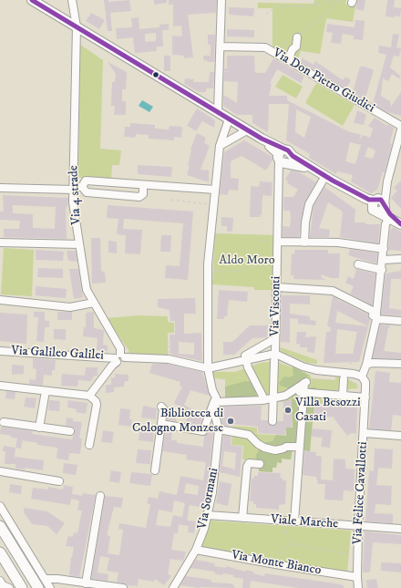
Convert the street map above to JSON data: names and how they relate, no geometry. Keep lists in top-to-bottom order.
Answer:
{
  "streets": {
    "street": [
      "Via Don Pietro Giudici",
      "Via 4 strade",
      "Via Visconti",
      "Via Galileo Galilei",
      "Via Felice Cavallotti",
      "Via Sormani",
      "Viale Marche",
      "Via Monte Bianco"
    ]
  },
  "crossings": [
    ["Via 4 strade", "Via Galileo Galilei"],
    ["Via Galileo Galilei", "Via Sormani"],
    ["Via Felice Cavallotti", "Viale Marche"],
    ["Via Felice Cavallotti", "Via Monte Bianco"],
    ["Via Sormani", "Viale Marche"],
    ["Via Sormani", "Via Monte Bianco"]
  ],
  "parks": ["Aldo Moro"],
  "places": ["Villa Besozzi Casati", "Biblioteca di Cologno Monzese"]
}
